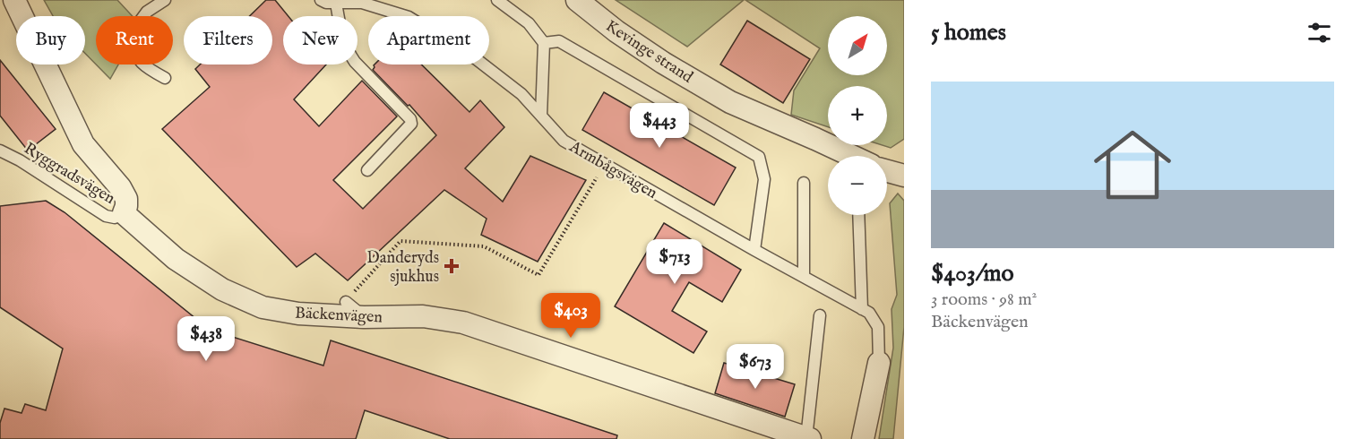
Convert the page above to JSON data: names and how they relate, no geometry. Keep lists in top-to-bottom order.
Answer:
{
  "streets": {
    "street": ["Kevinge strand", "Bäckenvägen"],
    "lane": ["Armbågsvägen", "Ryggradsvägen"]
  },
  "crossings": [
    ["Ryggradsvägen", "Bäckenvägen"]
  ],
  "places": {
    "health": ["Danderyds sjukhus"]
  },
  "north": "top right",
  "page": {
    "heading": "5 homes",
    "map_buttons": ["+", "−"],
    "chip": [
      "Buy",
      "Rent",
      "Filters",
      "New",
      "Apartment"
    ],
    "list": [
      {
        "name": "$403/mo",
        "note": "3 rooms · 98 m² · Bäckenvägen"
      }
    ],
    "price": [
      "$443",
      "$713",
      "$403",
      "$438",
      "$673"
    ]
  }
}
